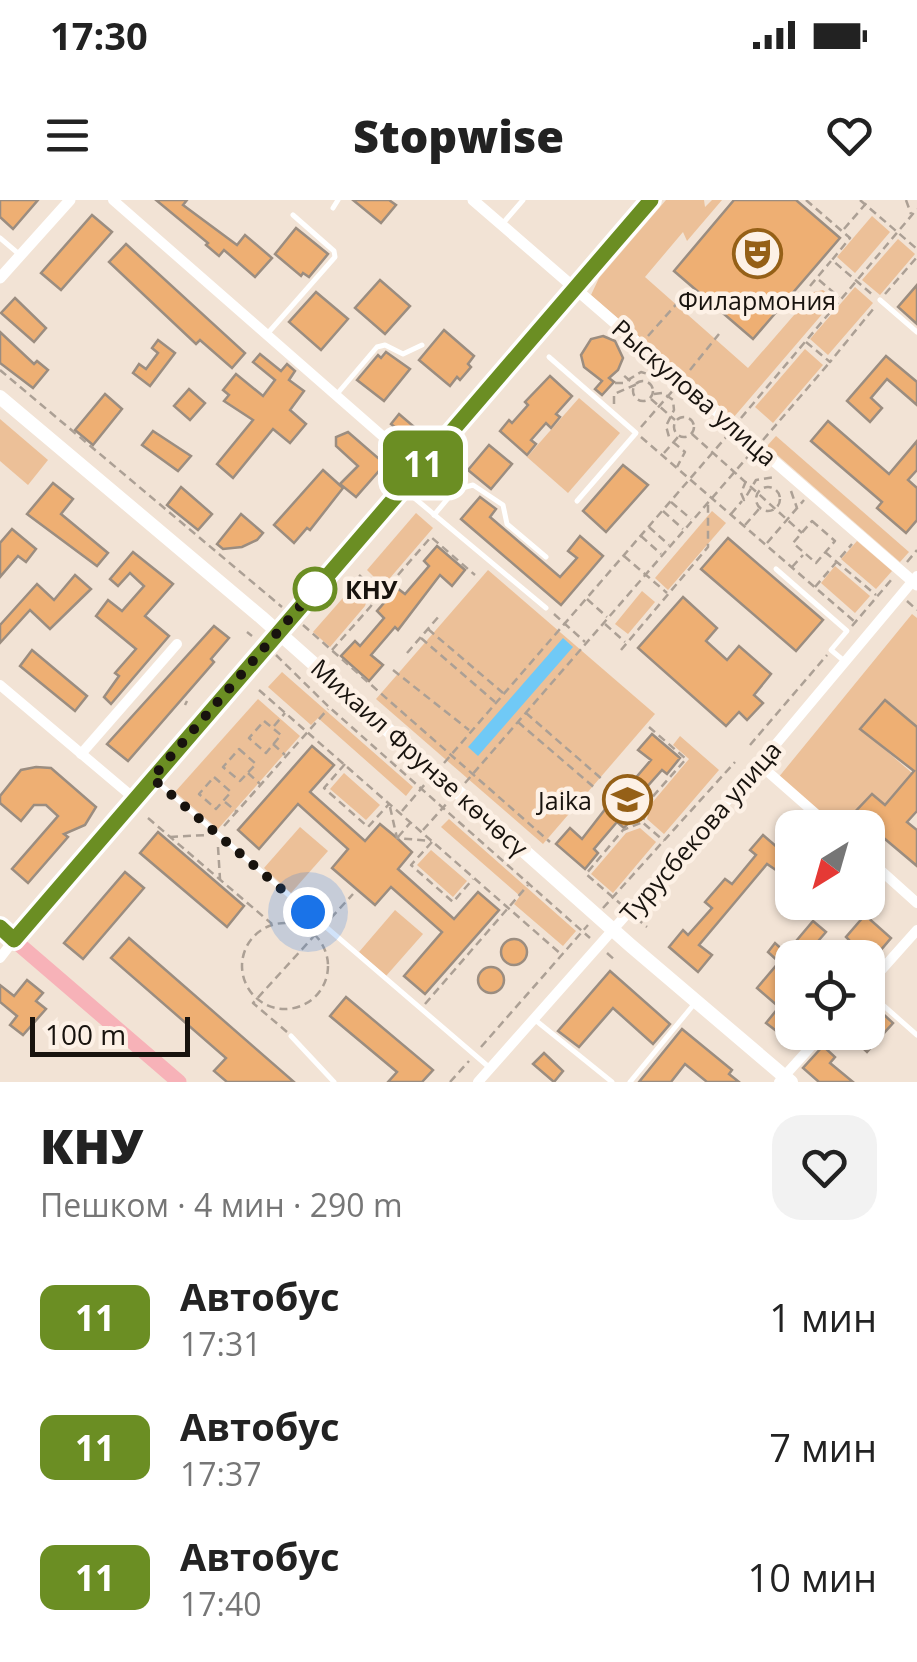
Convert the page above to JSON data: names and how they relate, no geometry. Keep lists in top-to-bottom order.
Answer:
{
  "streets": {
    "main road": ["Михаил Фрунзе көчөсү"],
    "street": ["Рыскулова улица", "Турусбекова улица"]
  },
  "crossings": [
    ["Рыскулова улица", "Турусбекова улица"],
    ["Михаил Фрунзе көчөсү", "Турусбекова улица"]
  ],
  "places": {
    "theatre": ["Филармония"],
    "other": ["КНУ"],
    "school or university": ["Jaika"]
  },
  "lines": ["bus line 11"],
  "scale_bar": "100 m",
  "north": "bottom left",
  "page": {
    "status": "17:30",
    "header": "Stopwise",
    "on_map": "11",
    "scale": "100 m",
    "heading": ["КНУ", "Пешком · 4 мин · 290 m"],
    "list": [
      {
        "mark": "11",
        "name": "Автобус",
        "note": "17:31",
        "value": "1 мин"
      },
      {
        "mark": "11",
        "name": "Автобус",
        "note": "17:37",
        "value": "7 мин"
      },
      {
        "mark": "11",
        "name": "Автобус",
        "note": "17:40",
        "value": "10 мин"
      }
    ]
  }
}
